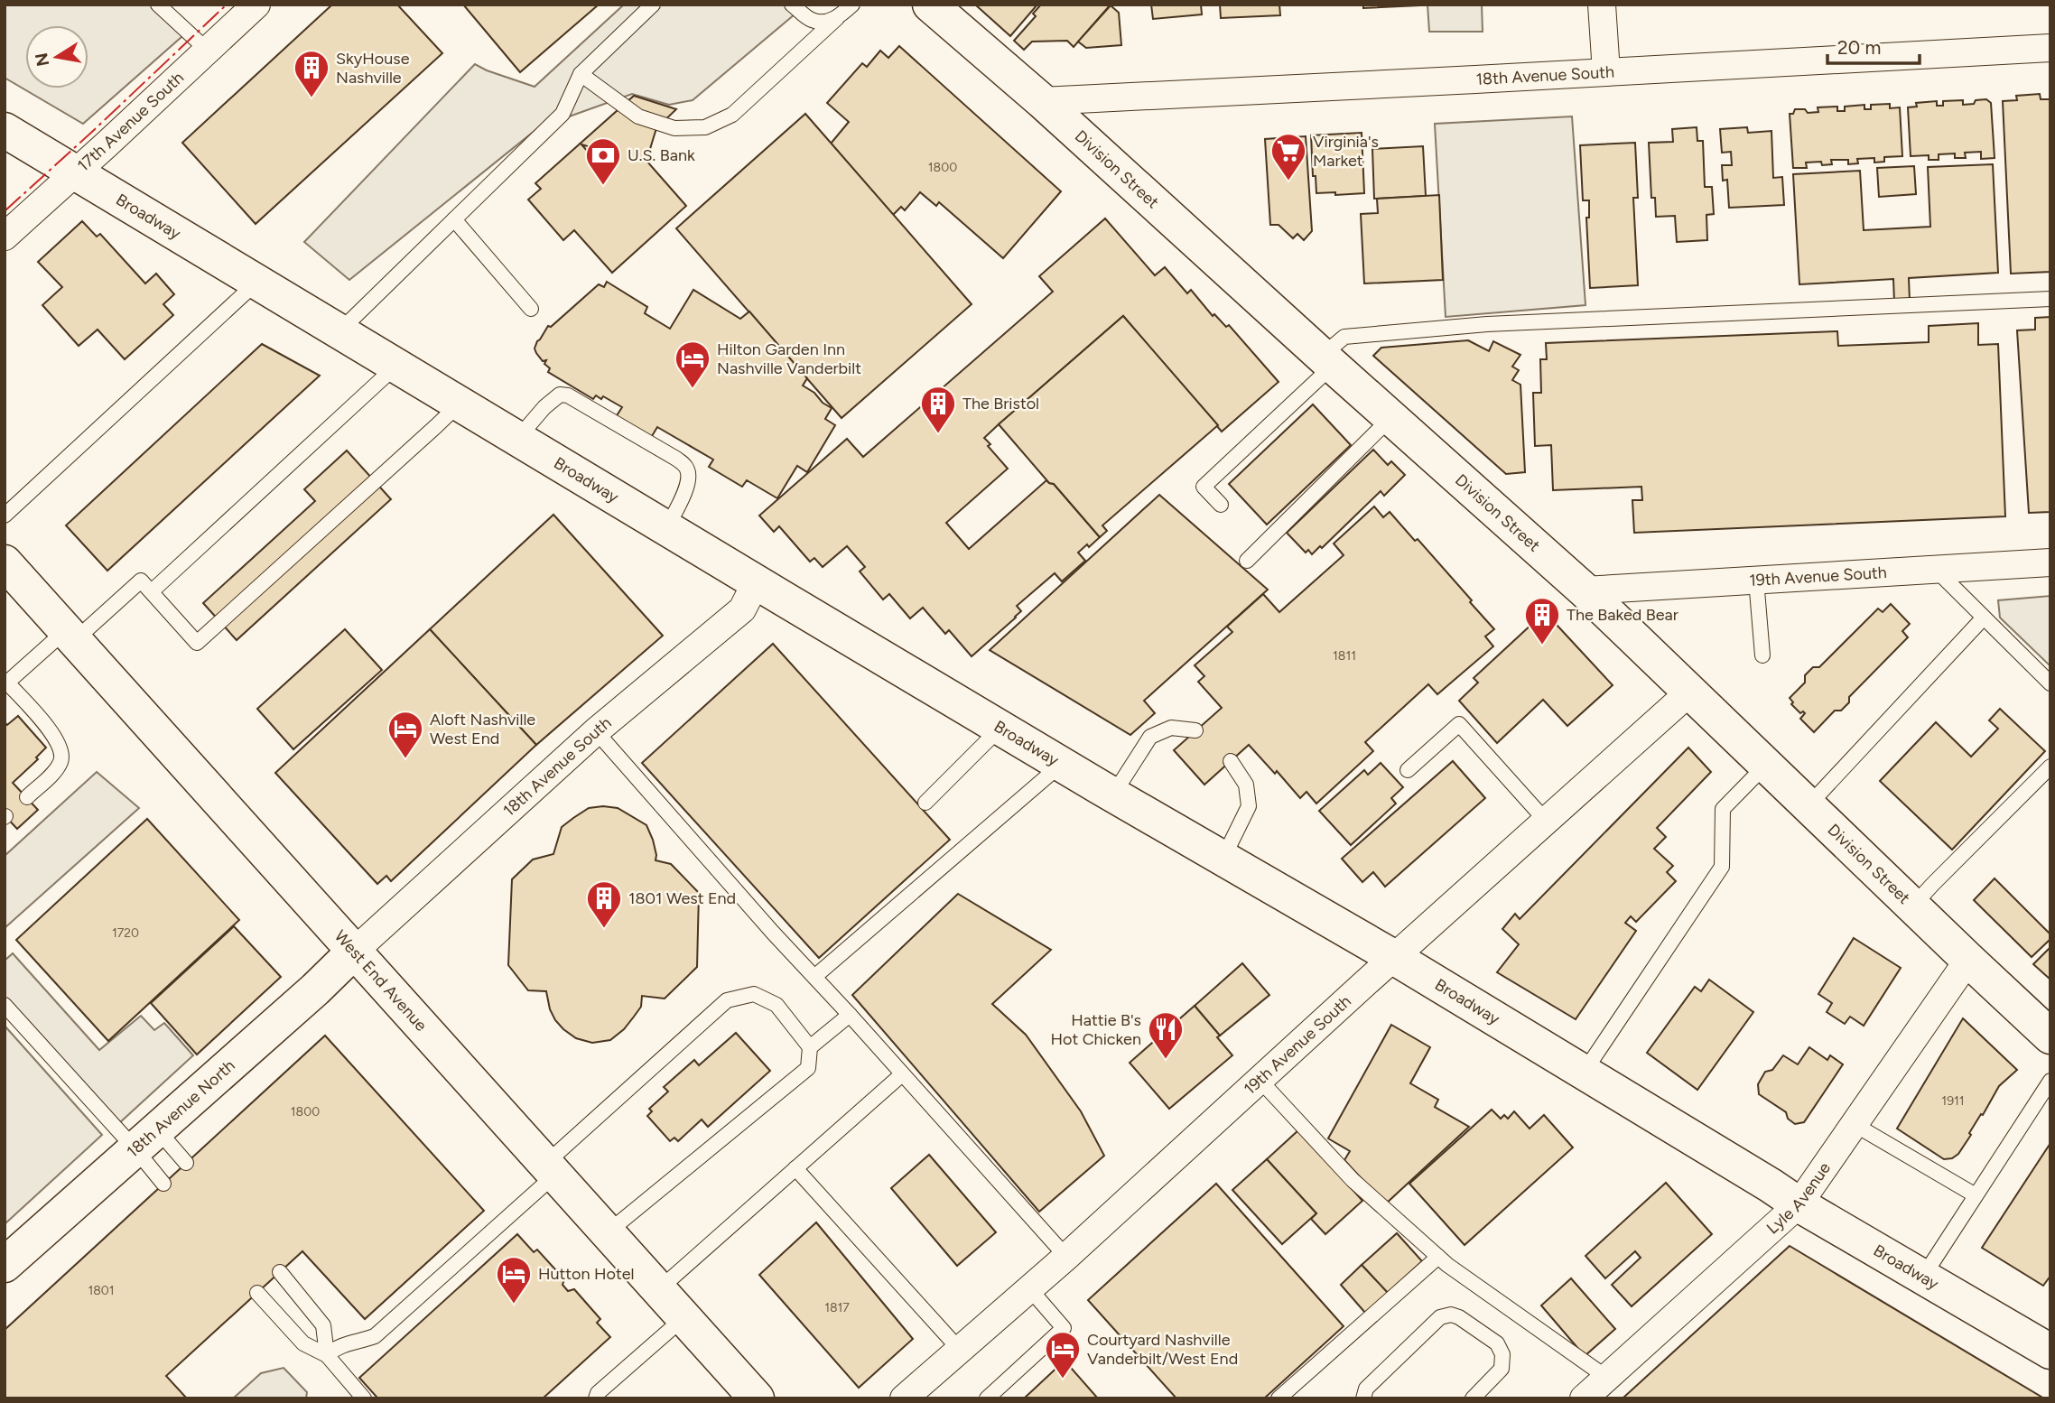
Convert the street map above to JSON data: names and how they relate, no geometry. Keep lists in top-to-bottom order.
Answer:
{
  "streets": {
    "main road": [
      "Division Street",
      "Broadway",
      "West End Avenue",
      "18th Avenue North"
    ],
    "street": [
      "18th Avenue South",
      "17th Avenue South",
      "19th Avenue South",
      "Lyle Avenue"
    ]
  },
  "crossings": [
    ["18th Avenue South", "Division Street"],
    ["18th Avenue South", "Broadway"],
    ["18th Avenue South", "West End Avenue"],
    ["18th Avenue South", "18th Avenue North"],
    ["17th Avenue South", "Broadway"],
    ["Division Street", "19th Avenue South"],
    ["Division Street", "Lyle Avenue"],
    ["Broadway", "19th Avenue South"],
    ["Broadway", "Lyle Avenue"],
    ["West End Avenue", "18th Avenue North"]
  ],
  "places": {
    "building": [
      "SkyHouse Nashville",
      "The Bristol",
      "The Baked Bear",
      "1801 West End"
    ],
    "supermarket": ["Virginia's Market"],
    "bank": ["U.S. Bank"],
    "hotel": [
      "Hilton Garden Inn Nashville Vanderbilt",
      "Aloft Nashville West End",
      "Hutton Hotel",
      "Courtyard Nashville Vanderbilt/West End"
    ],
    "restaurant": ["Hattie B's Hot Chicken"]
  },
  "house_numbers": [
    "1800",
    "1811",
    "1720",
    "1911",
    "1800",
    "1801",
    "1817"
  ],
  "scale_bar": "20 m",
  "north": "left"
}
